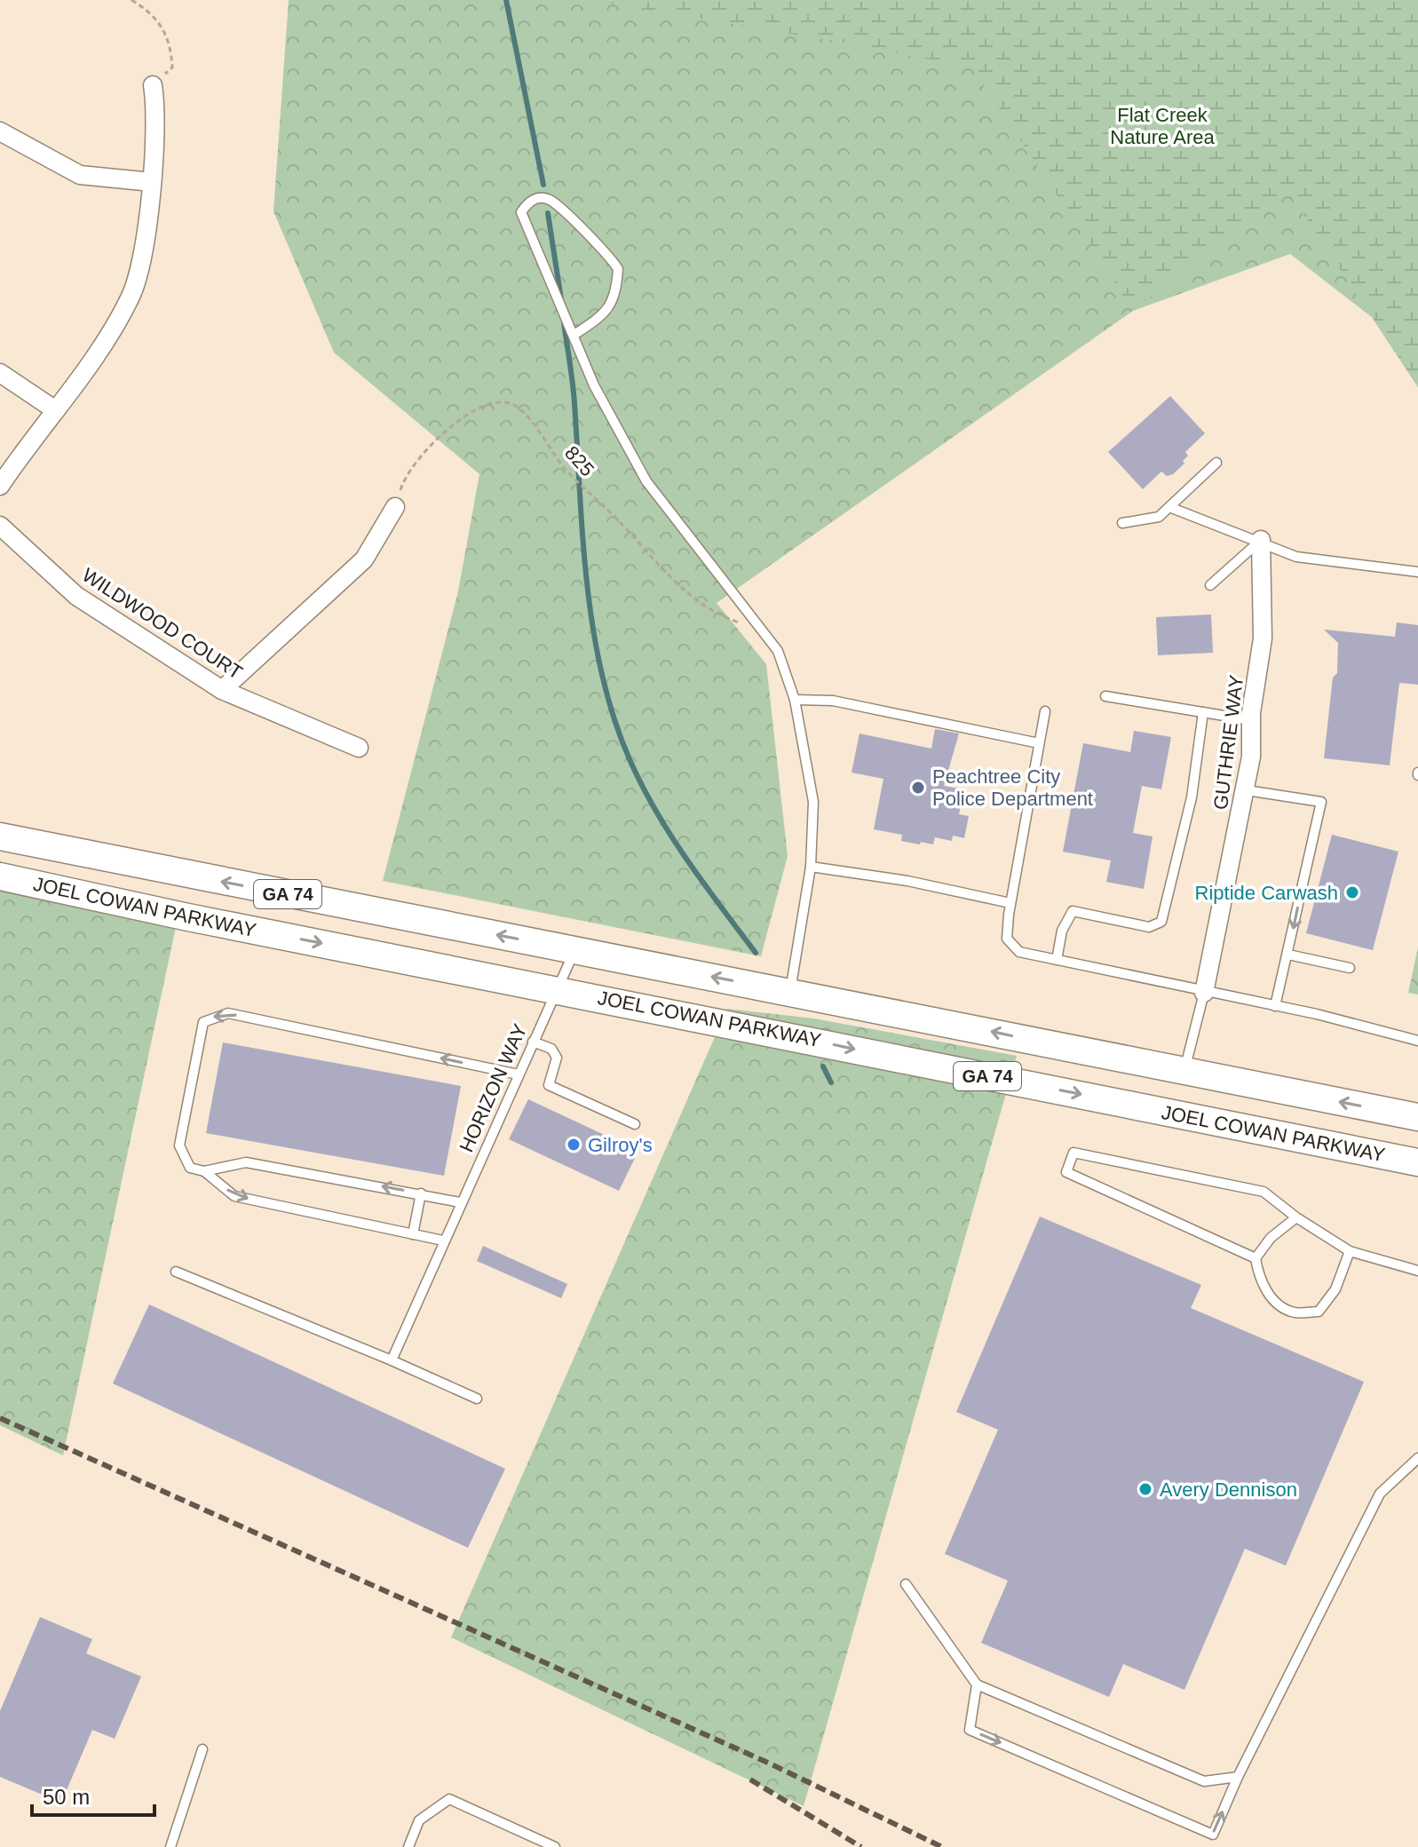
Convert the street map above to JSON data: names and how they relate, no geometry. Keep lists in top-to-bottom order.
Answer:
{
  "streets": {
    "main road": ["GA 74", "JOEL COWAN PARKWAY"],
    "street": ["WILDWOOD COURT", "GUTHRIE WAY"],
    "lane": ["HORIZON WAY"],
    "path": ["825"]
  },
  "crossings": [
    ["GUTHRIE WAY", "JOEL COWAN PARKWAY"],
    ["JOEL COWAN PARKWAY", "HORIZON WAY"]
  ],
  "parks": ["Flat Creek Nature Area"],
  "places": [
    "Peachtree City Police Department",
    "Riptide Carwash",
    "Gilroy's",
    "Avery Dennison"
  ],
  "scale_bar": "50 m"
}
